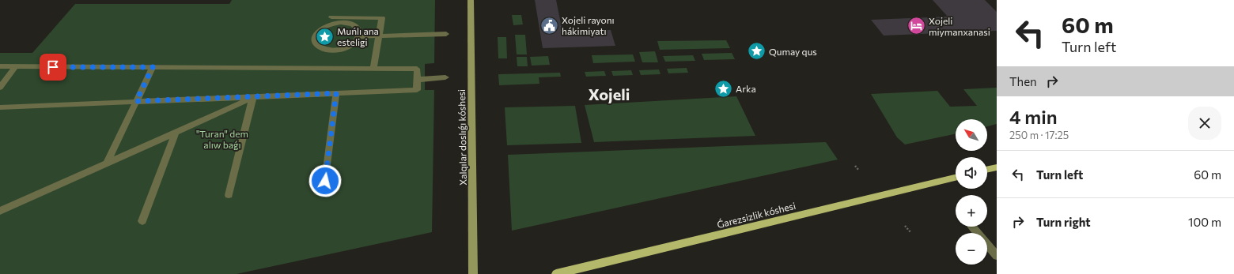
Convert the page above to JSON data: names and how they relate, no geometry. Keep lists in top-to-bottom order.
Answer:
{
  "streets": {
    "main road": ["Ǵarezsizlik kóshesi"],
    "street": ["Xalqılar doslıǵı kóshesi"]
  },
  "districts": ["Xojeli"],
  "parks": ["\"Turan\" dem alıw baǵı"],
  "places": {
    "public building": ["Xojeli rayonı hákimiyatı"],
    "hotel": ["Xojeli miymanxanasi"],
    "place": ["Muńlı ana esteligi", "Qumay qus", "Arka"]
  },
  "north": "top left",
  "page": {
    "turn": ["60 m", "Turn left"],
    "then": "Then",
    "heading": ["4 min", "250 m · 17:25"],
    "map_buttons": ["+", "−"],
    "list": [
      {
        "name": "Turn left",
        "value": "60 m"
      },
      {
        "name": "Turn right",
        "value": "100 m"
      }
    ]
  }
}
